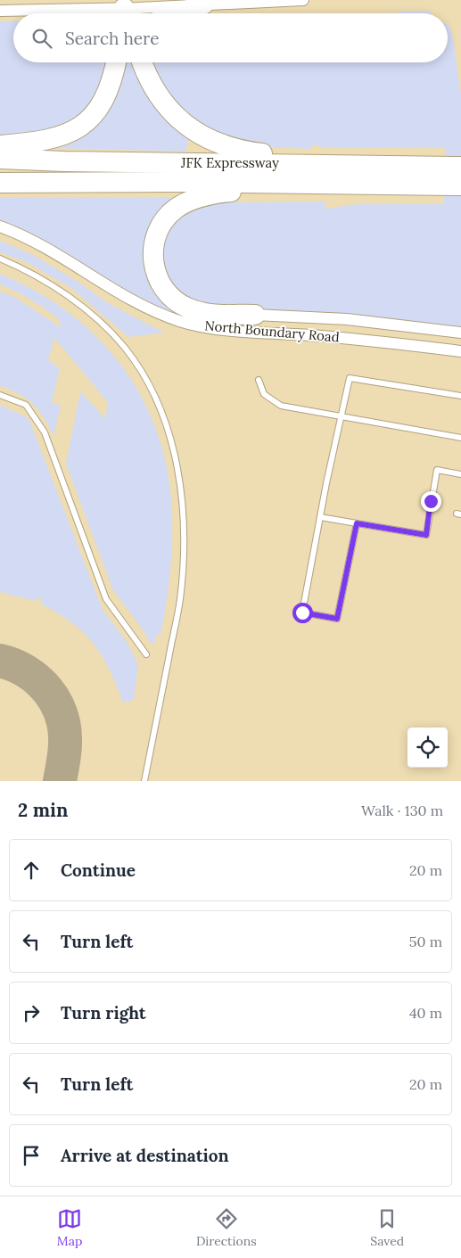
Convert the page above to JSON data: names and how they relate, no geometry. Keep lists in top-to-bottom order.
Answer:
{
  "streets": {
    "highway": ["JFK Expressway"],
    "street": ["North Boundary Road"]
  },
  "page": {
    "search": "Search here",
    "heading": ["2 min", "Walk · 130 m"],
    "list": [
      ["Continue", "20 m"],
      ["Turn left", "50 m"],
      ["Turn right", "40 m"],
      ["Turn left", "20 m"],
      "Arrive at destination"
    ],
    "nav": ["Map", "Directions", "Saved"]
  }
}
